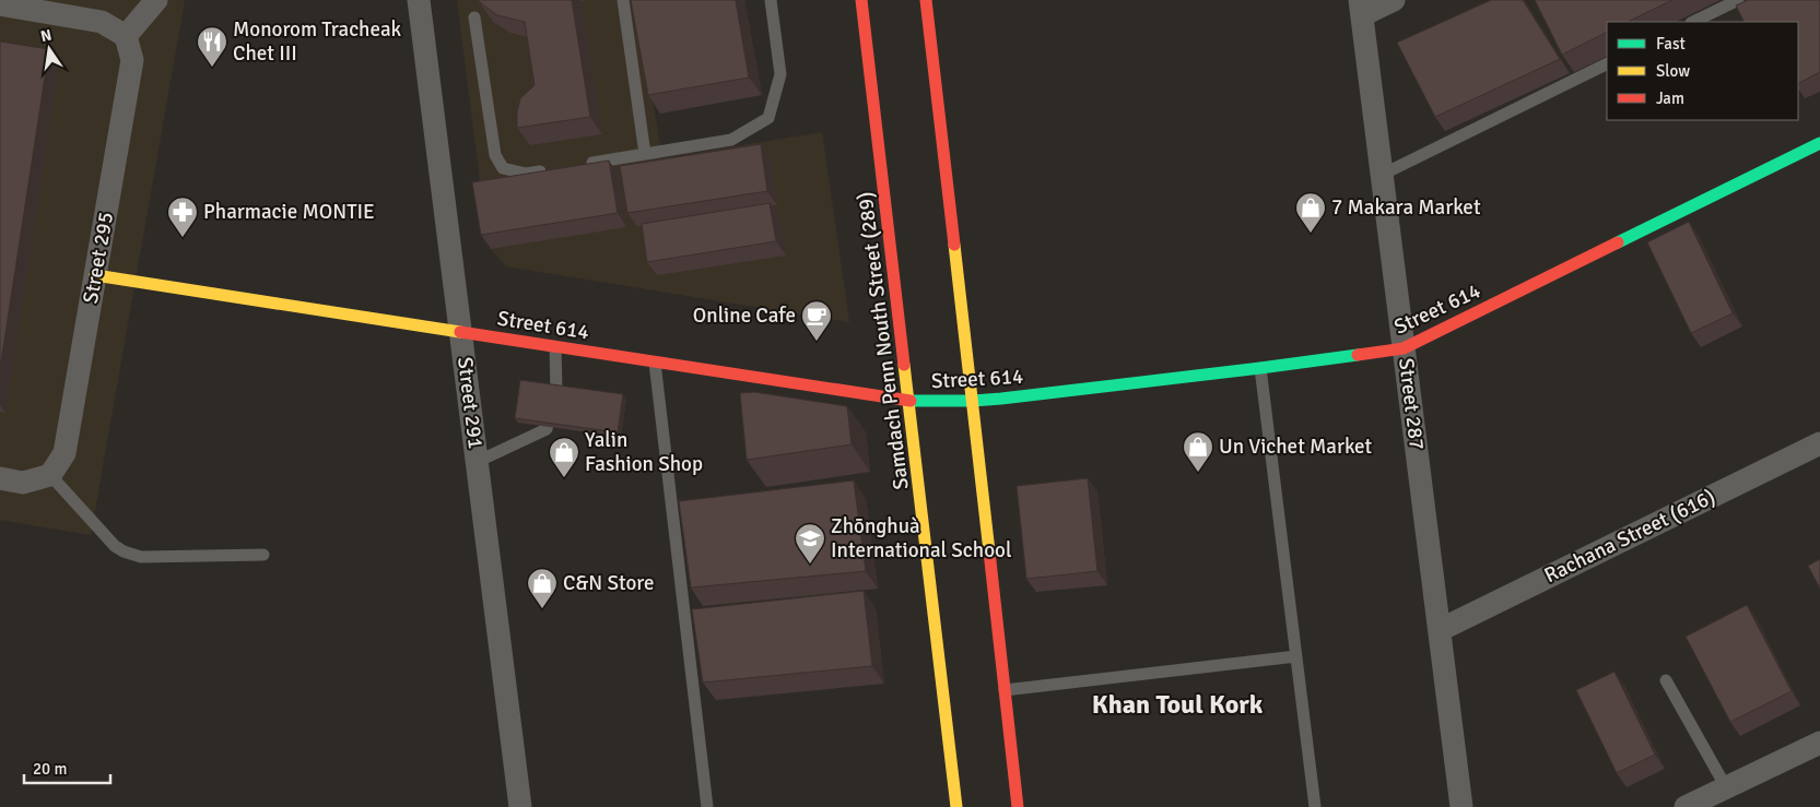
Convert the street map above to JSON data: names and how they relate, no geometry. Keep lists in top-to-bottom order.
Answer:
{
  "streets": {
    "street": [
      "Street 295",
      "Street 614",
      "Samdach Penn Nouth Street (289)",
      "Street 291",
      "Street 287",
      "Rachana Street (616)"
    ]
  },
  "crossings": [
    ["Street 295", "Street 614"],
    ["Street 614", "Samdach Penn Nouth Street (289)"],
    ["Street 614", "Street 291"],
    ["Street 614", "Street 287"],
    ["Street 287", "Rachana Street (616)"]
  ],
  "districts": ["Khan Toul Kork"],
  "places": {
    "restaurant": ["Monorom Tracheak Chet III"],
    "shop": [
      "7 Makara Market",
      "Un Vichet Market",
      "Yalin Fashion Shop",
      "C&N Store"
    ],
    "pharmacy": ["Pharmacie MONTIE"],
    "cafe": ["Online Cafe"],
    "school or university": ["Zhōnghuà International School"]
  },
  "legend": ["Fast", "Slow", "Jam"],
  "scale_bar": "20 m",
  "north": "top"
}
